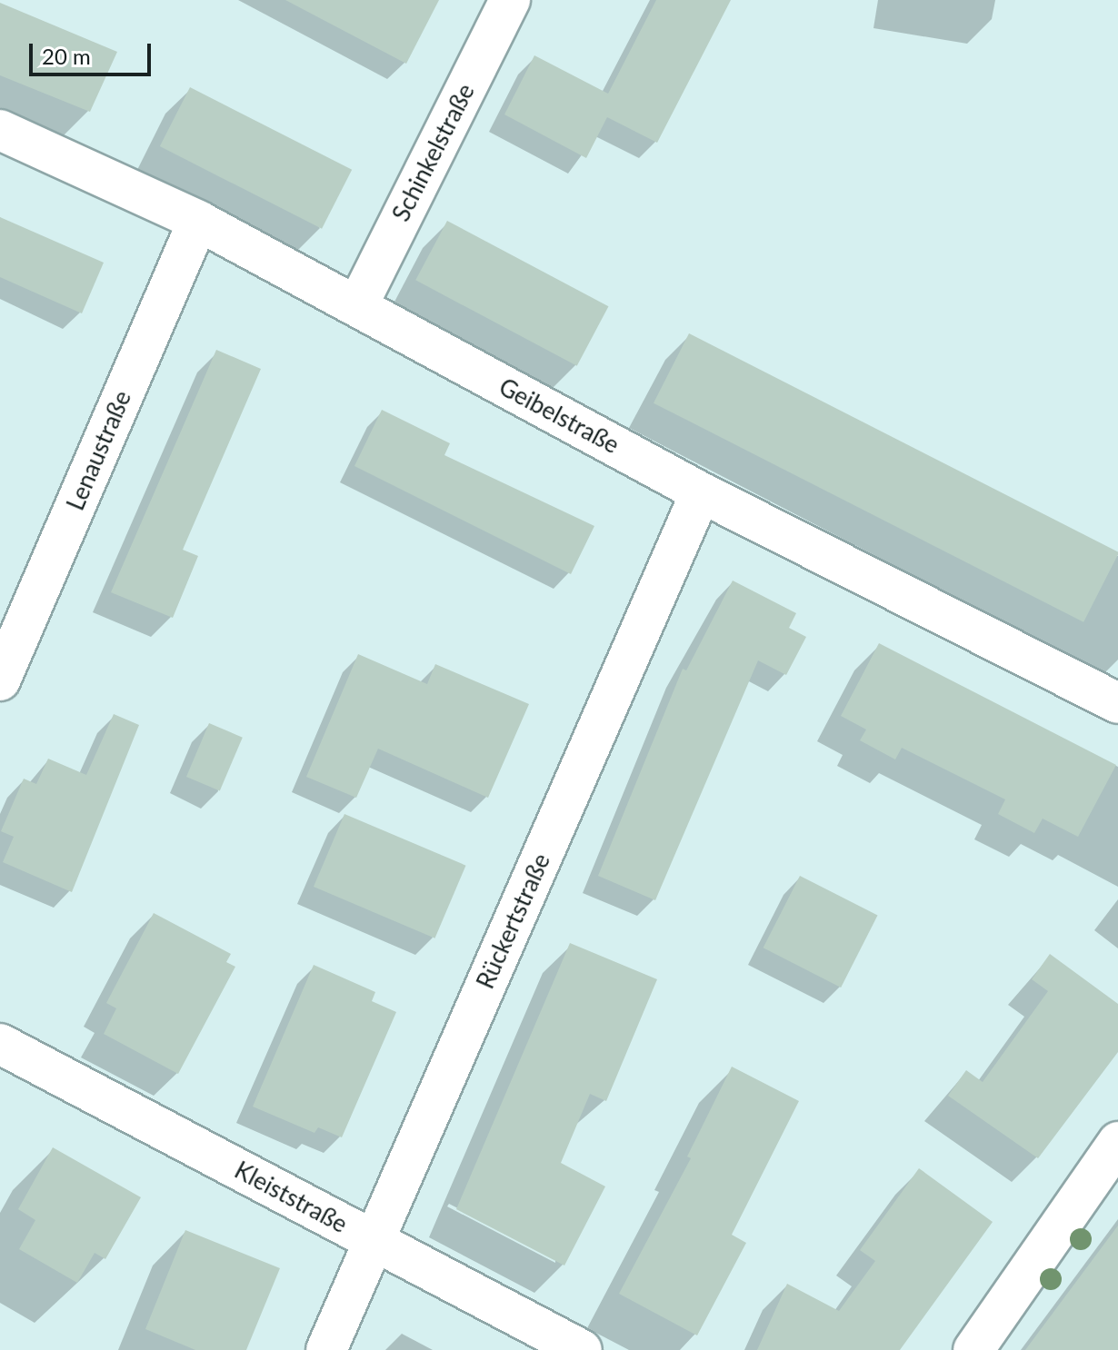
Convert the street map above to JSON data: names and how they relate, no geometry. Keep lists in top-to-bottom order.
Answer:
{
  "streets": {
    "street": [
      "Schinkelstraße",
      "Geibelstraße",
      "Lenaustraße",
      "Rückertstraße",
      "Kleiststraße"
    ]
  },
  "crossings": [
    ["Schinkelstraße", "Geibelstraße"],
    ["Geibelstraße", "Lenaustraße"],
    ["Geibelstraße", "Rückertstraße"],
    ["Rückertstraße", "Kleiststraße"]
  ],
  "scale_bar": "20 m"
}
